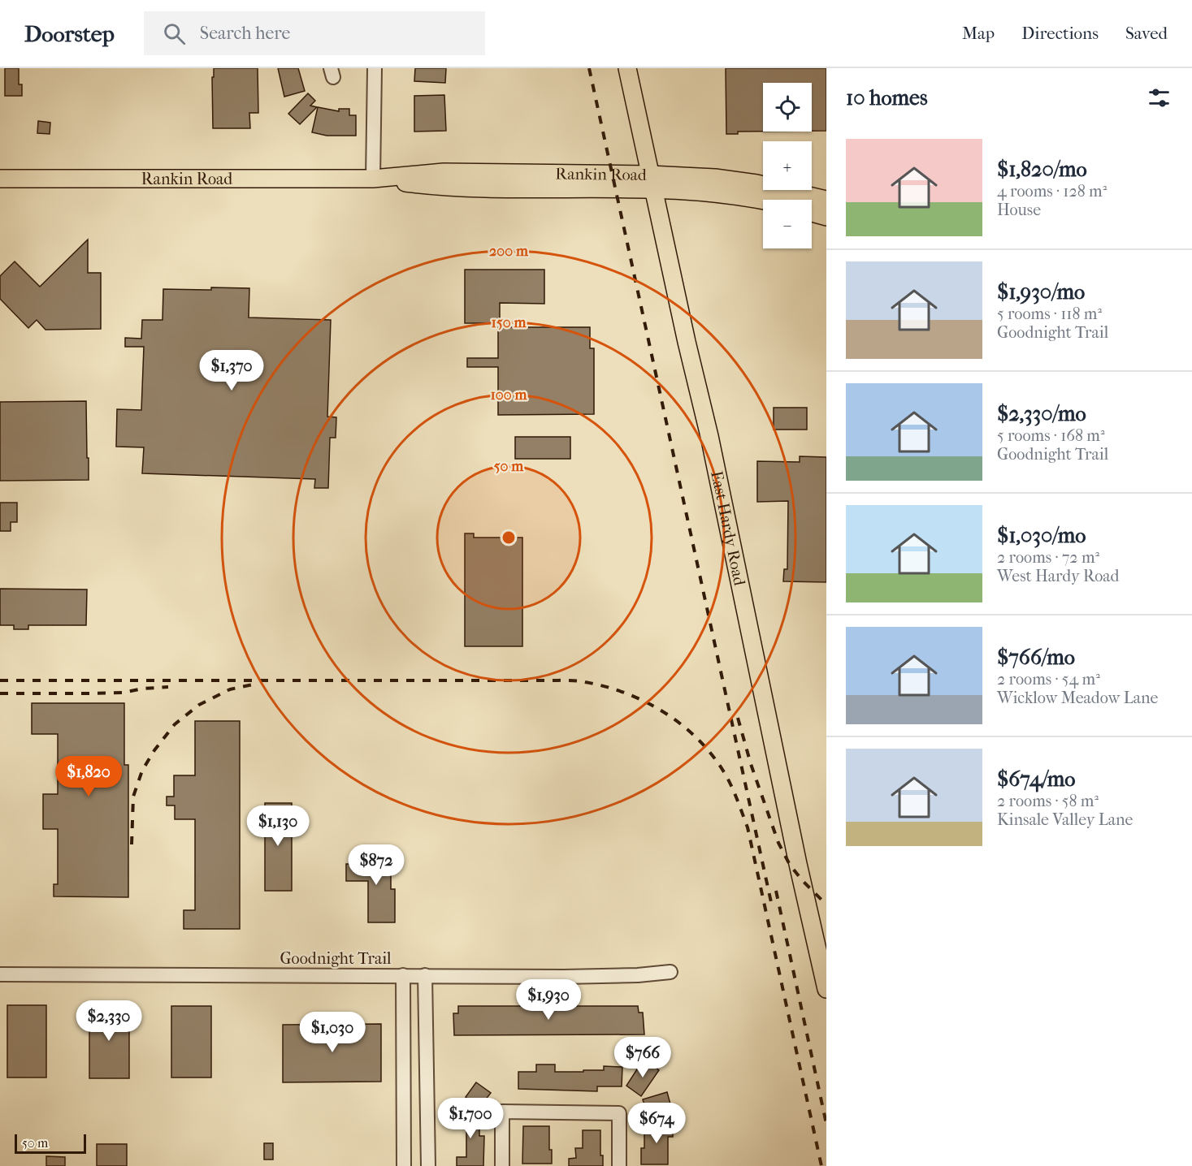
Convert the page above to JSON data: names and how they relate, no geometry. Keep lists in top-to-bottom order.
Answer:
{
  "streets": {
    "main road": ["Rankin Road", "East Hardy Road"],
    "street": ["Goodnight Trail"]
  },
  "crossings": [
    ["Rankin Road", "East Hardy Road"]
  ],
  "scale_bar": "50 m",
  "page": {
    "header": "Doorstep",
    "search": "Search here",
    "nav": ["Map", "Directions", "Saved"],
    "heading": "10 homes",
    "map_buttons": ["+", "−"],
    "list": [
      {
        "name": "$1,820/mo",
        "note": "4 rooms · 128 m² · House"
      },
      {
        "name": "$1,930/mo",
        "note": "5 rooms · 118 m² · Goodnight Trail"
      },
      {
        "name": "$2,330/mo",
        "note": "5 rooms · 168 m² · Goodnight Trail"
      },
      {
        "name": "$1,030/mo",
        "note": "2 rooms · 72 m² · West Hardy Road"
      },
      {
        "name": "$766/mo",
        "note": "2 rooms · 54 m² · Wicklow Meadow Lane"
      },
      {
        "name": "$674/mo",
        "note": "2 rooms · 58 m² · Kinsale Valley Lane"
      }
    ],
    "price": [
      "$1,370",
      "$1,820",
      "$1,130",
      "$872",
      "$1,930",
      "$2,330",
      "$1,030",
      "$766",
      "$1,700",
      "$674"
    ],
    "scale": "50 m"
  },
  "rings": [
    "200 m",
    "150 m",
    "100 m",
    "50 m"
  ]
}
